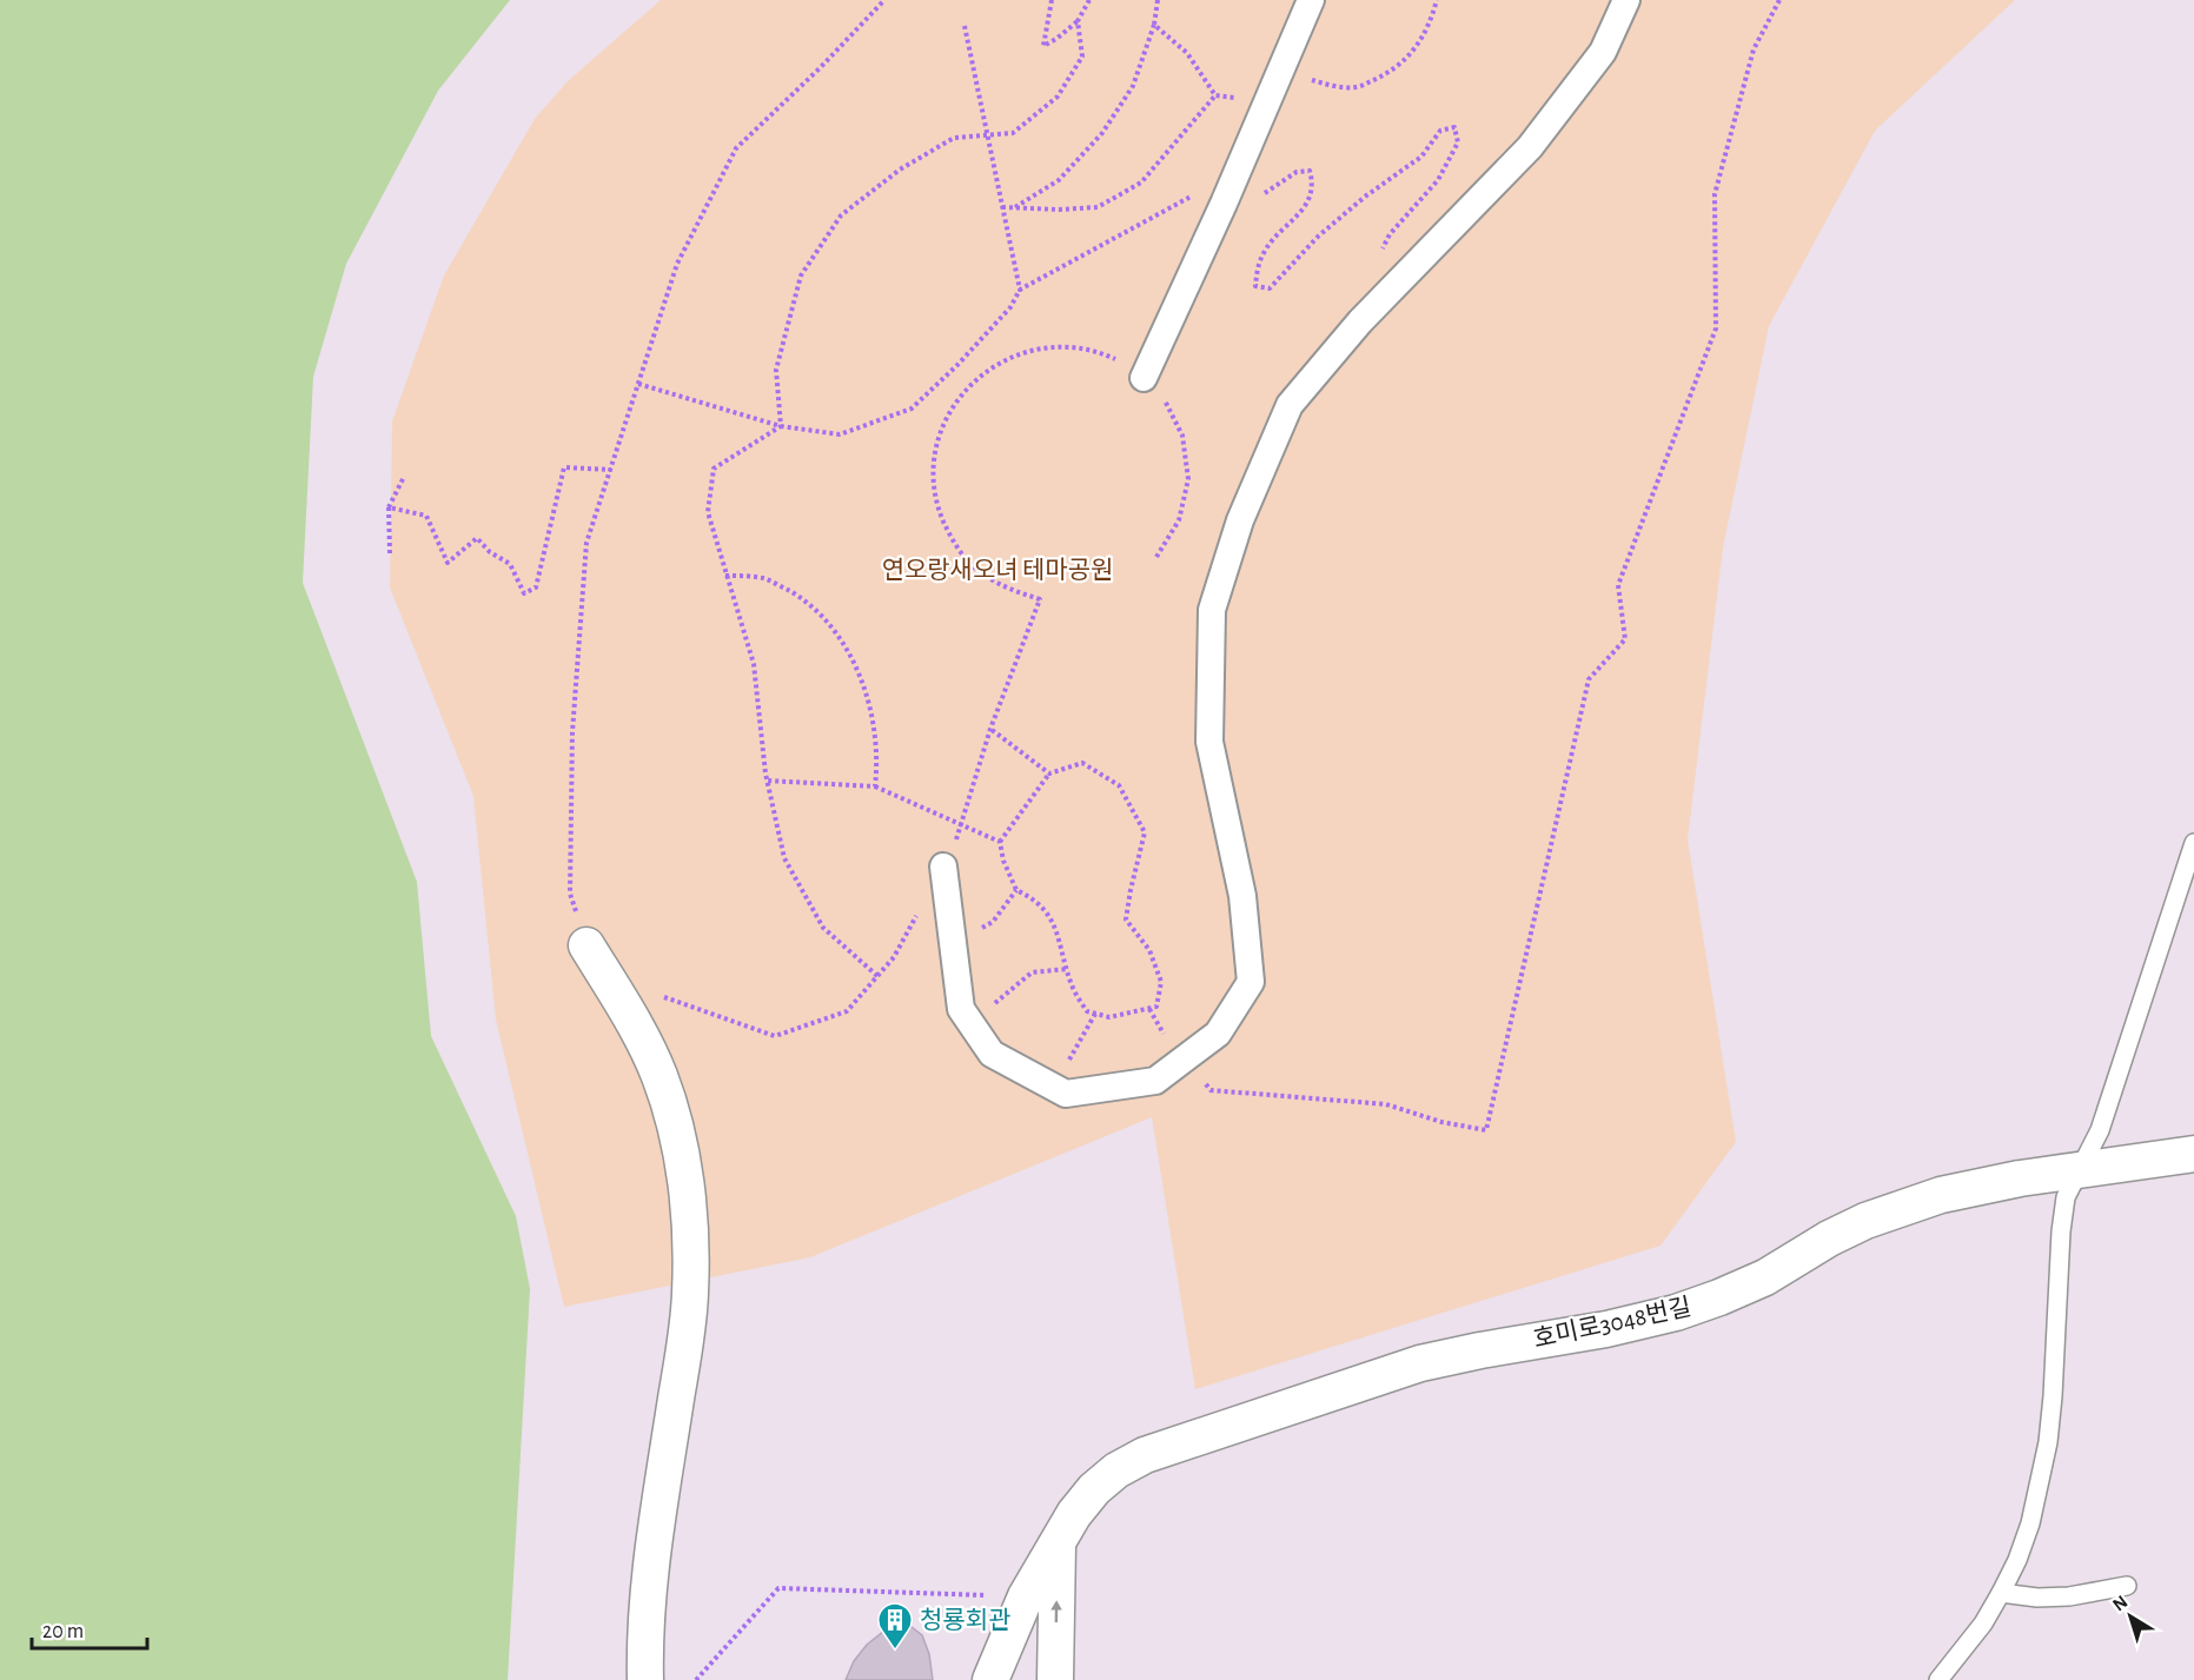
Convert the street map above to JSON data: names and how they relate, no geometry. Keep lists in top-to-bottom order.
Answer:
{
  "streets": {
    "street": ["호미로3048번길"]
  },
  "parks": ["연오랑새오녀 테마공원"],
  "places": {
    "building": ["청룡회관"]
  },
  "scale_bar": "20 m",
  "north": "top left"
}
